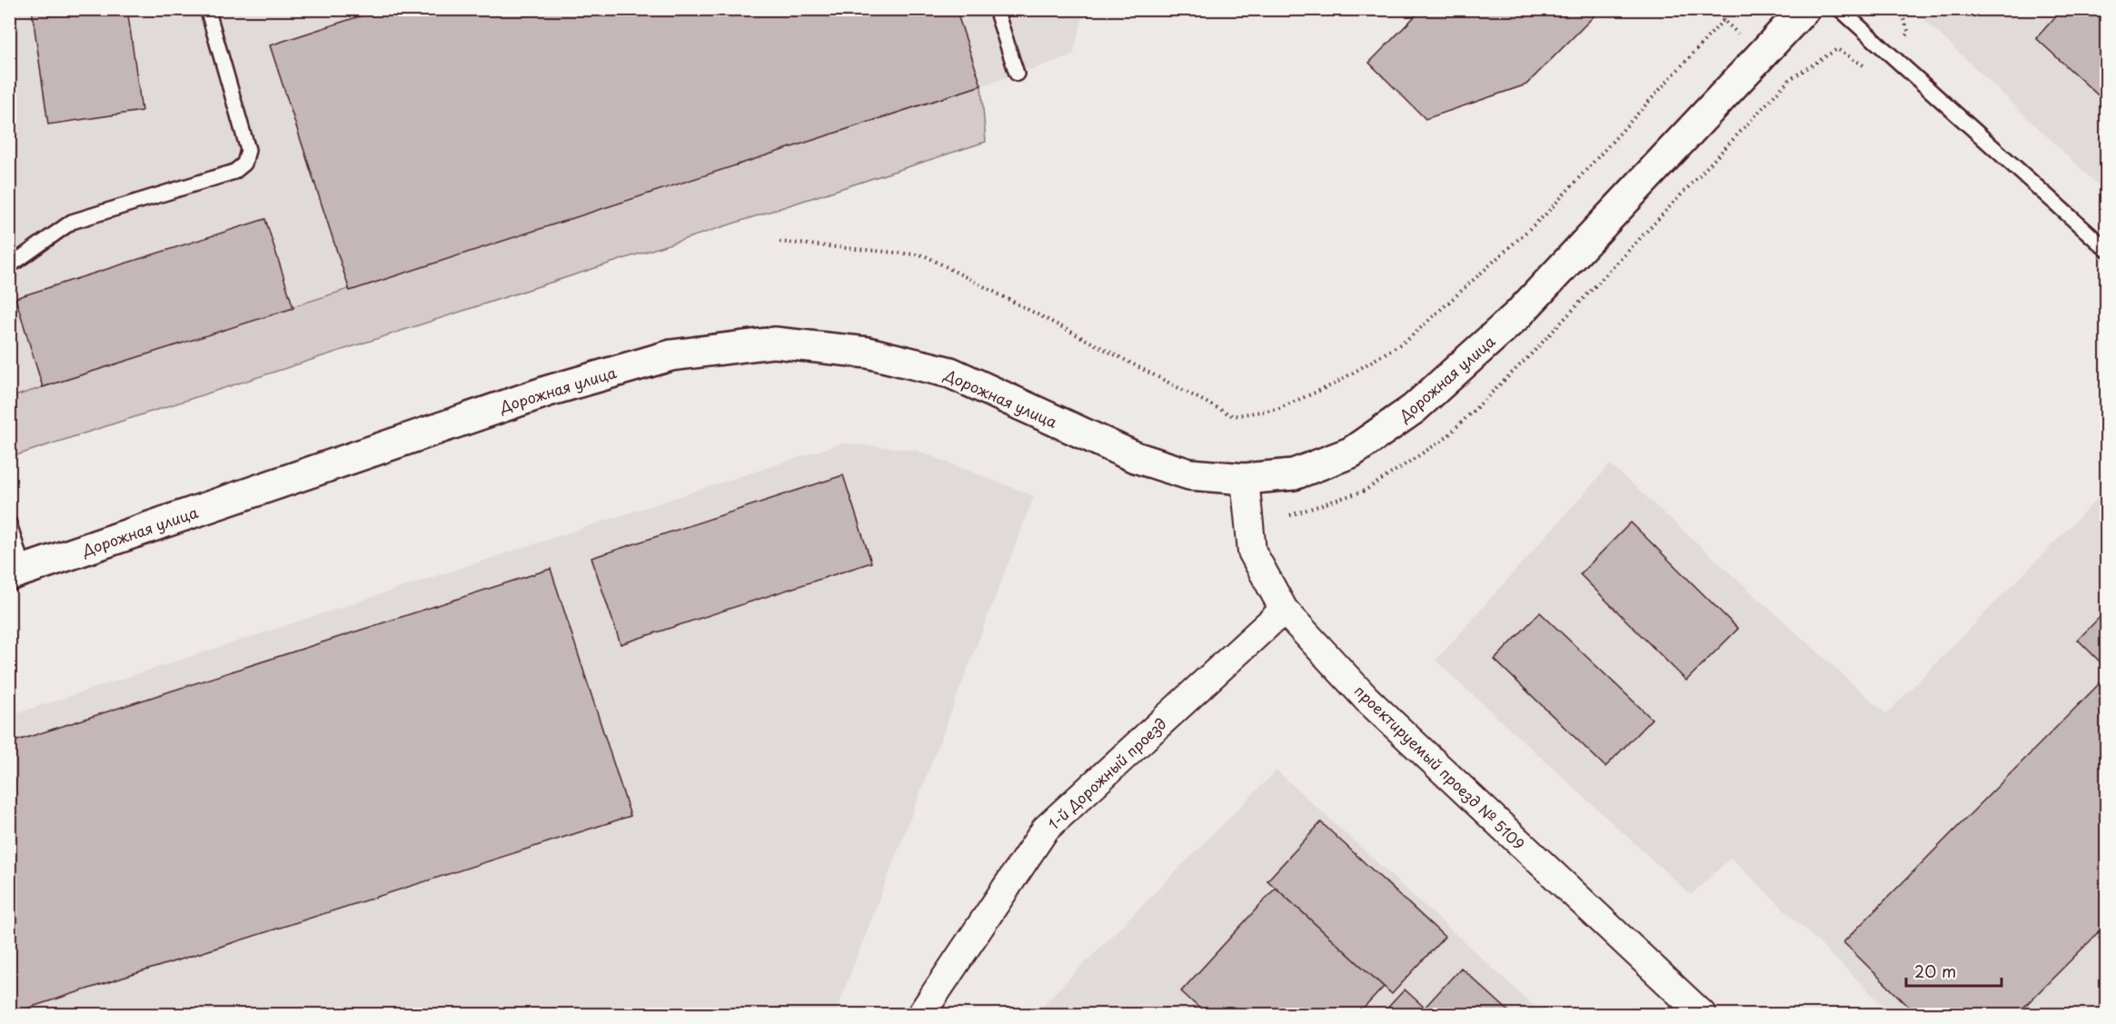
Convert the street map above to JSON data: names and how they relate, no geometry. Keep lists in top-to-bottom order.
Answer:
{
  "streets": {
    "main road": ["Дорожная улица"],
    "street": ["проектируемый проезд № 5109", "1-й Дорожный проезд"]
  },
  "crossings": [
    ["Дорожная улица", "проектируемый проезд № 5109"],
    ["проектируемый проезд № 5109", "1-й Дорожный проезд"]
  ],
  "scale_bar": "20 m"
}
